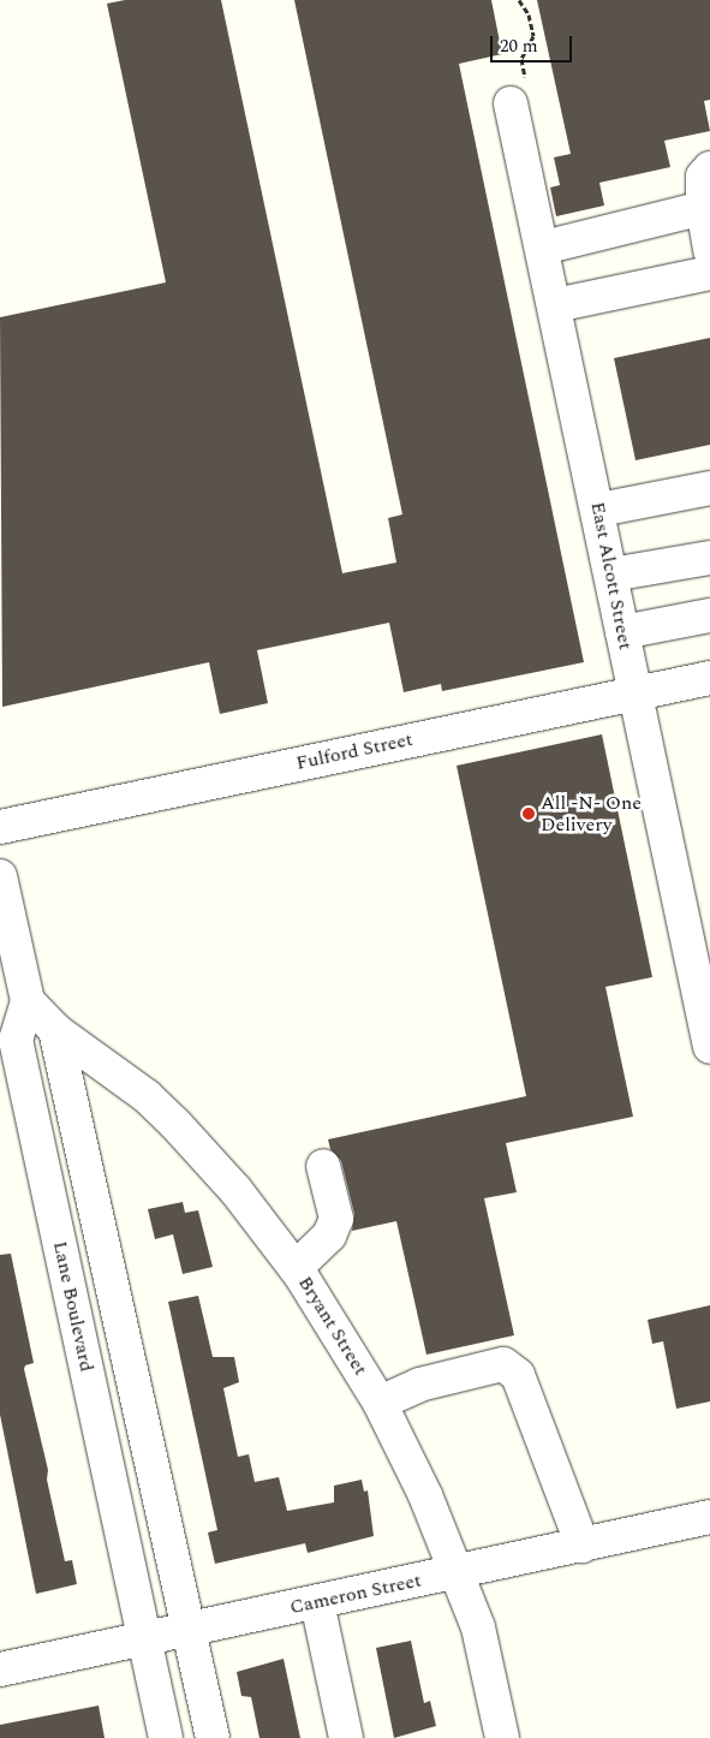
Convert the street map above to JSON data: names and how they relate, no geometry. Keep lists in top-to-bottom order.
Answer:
{
  "streets": {
    "street": [
      "East Alcott Street",
      "Fulford Street",
      "Lane Boulevard",
      "Bryant Street",
      "Cameron Street"
    ]
  },
  "crossings": [
    ["East Alcott Street", "Fulford Street"],
    ["Lane Boulevard", "Bryant Street"],
    ["Lane Boulevard", "Cameron Street"],
    ["Bryant Street", "Cameron Street"]
  ],
  "places": ["All -N- One Delivery"],
  "scale_bar": "20 m"
}
